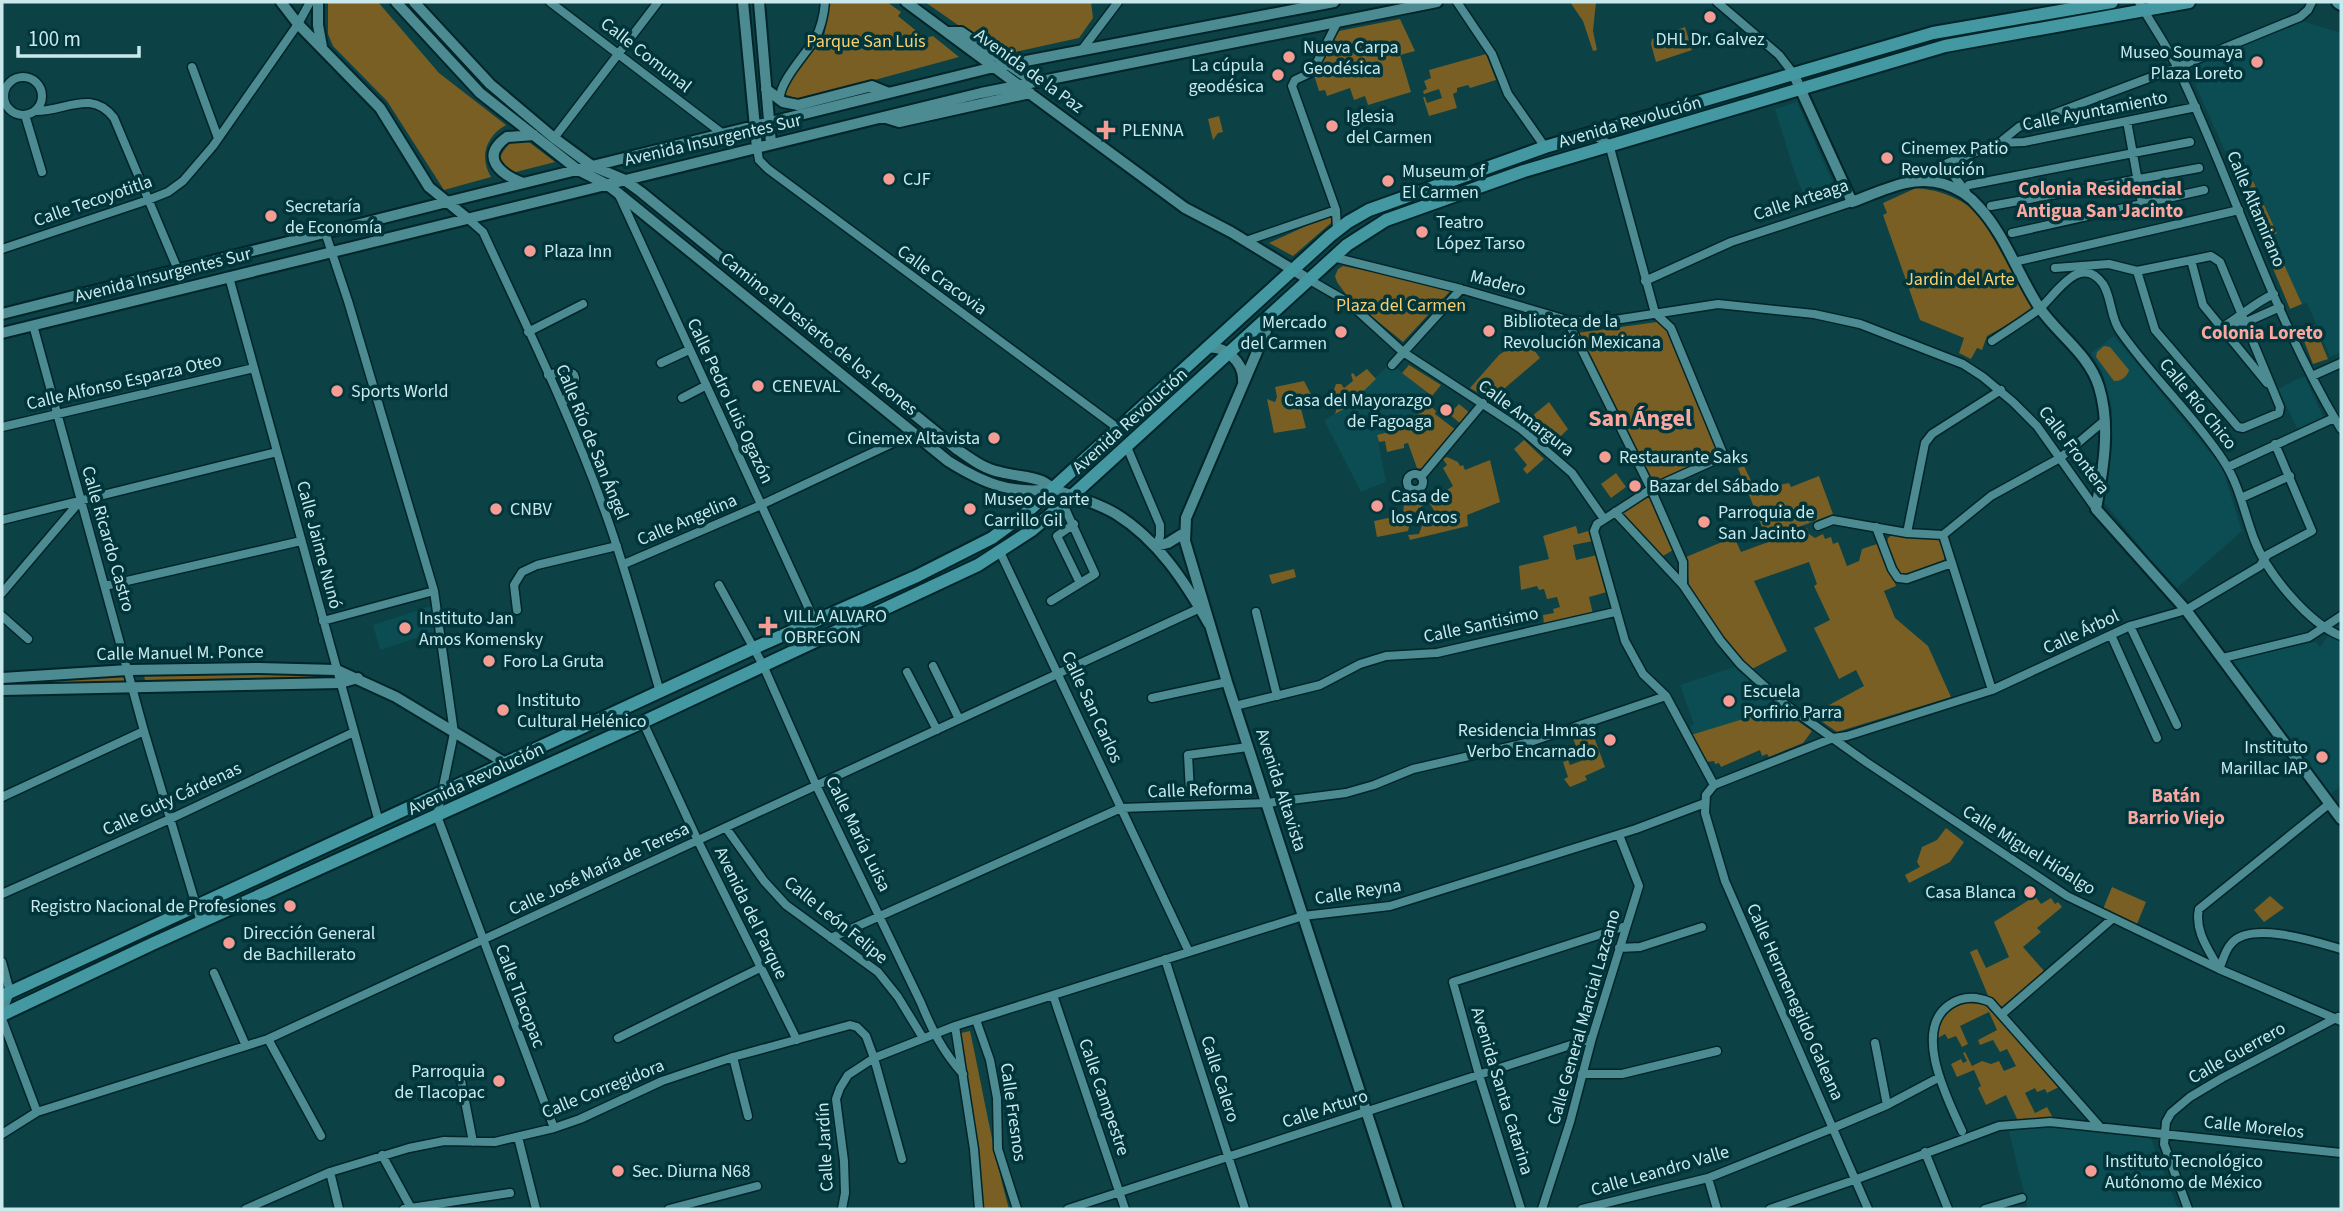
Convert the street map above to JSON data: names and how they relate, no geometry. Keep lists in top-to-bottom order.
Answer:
{
  "streets": {
    "main road": [
      "Avenida de la Paz",
      "Avenida Revolución",
      "Avenida Insurgentes Sur",
      "Calle Arteaga",
      "Camino al Desierto de los Leones",
      "Calle Frontera",
      "Calle Manuel M. Ponce",
      "Avenida Altavista"
    ],
    "street": [
      "Calle Comunal",
      "Calle Ayuntamiento",
      "Calle Tecoyotitla",
      "Calle Altamirano",
      "Calle Cracovia",
      "Madero",
      "Calle Alfonso Esparza Oteo",
      "Calle Pedro Luis Ogazón",
      "Calle Río Chico",
      "Calle Amargura",
      "Calle Río de San Ángel",
      "Calle Angelina",
      "Calle Ricardo Castro",
      "Calle Jaime Nunó",
      "Calle Santisimo",
      "Calle Árbol",
      "Calle San Carlos",
      "Calle Reforma",
      "Calle Guty Cárdenas",
      "Calle María Luisa",
      "Calle Miguel Hidalgo",
      "Calle José María de Teresa",
      "Calle Reyna",
      "Avenida del Parque",
      "Calle León Felipe",
      "Calle Tlacopac",
      "Calle Hermenegildo Galeana",
      "Calle General Marcial Lazcano",
      "Calle Guerrero",
      "Calle Calero",
      "Calle Corregidora",
      "Avenida Santa Catarina",
      "Calle Campestre",
      "Calle Arturo",
      "Calle Fresnos",
      "Calle Morelos",
      "Calle Jardín",
      "Calle Leandro Valle"
    ]
  },
  "crossings": [
    ["Calle Comunal", "Avenida Insurgentes Sur"],
    ["Avenida de la Paz", "Avenida Revolución"],
    ["Avenida de la Paz", "Avenida Insurgentes Sur"],
    ["Avenida de la Paz", "Calle Amargura"],
    ["Calle Ayuntamiento", "Calle Altamirano"],
    ["Avenida Revolución", "Calle Altamirano"],
    ["Avenida Revolución", "Calle Cracovia"],
    ["Avenida Revolución", "Madero"],
    ["Avenida Revolución", "Camino al Desierto de los Leones"],
    ["Avenida Revolución", "Calle Pedro Luis Ogazón"],
    ["Avenida Revolución", "Calle Amargura"],
    ["Avenida Revolución", "Calle Río de San Ángel"],
    ["Avenida Revolución", "Calle Ricardo Castro"],
    ["Avenida Revolución", "Calle Jaime Nunó"],
    ["Avenida Revolución", "Calle Manuel M. Ponce"],
    ["Avenida Revolución", "Calle San Carlos"],
    ["Avenida Revolución", "Avenida Altavista"],
    ["Avenida Revolución", "Calle María Luisa"],
    ["Avenida Revolución", "Avenida del Parque"],
    ["Avenida Revolución", "Calle Tlacopac"],
    ["Avenida Insurgentes Sur", "Calle Cracovia"],
    ["Avenida Insurgentes Sur", "Camino al Desierto de los Leones"],
    ["Avenida Insurgentes Sur", "Calle Río de San Ángel"],
    ["Avenida Insurgentes Sur", "Calle Ricardo Castro"],
    ["Avenida Insurgentes Sur", "Calle Jaime Nunó"],
    ["Calle Arteaga", "Calle Río Chico"],
    ["Calle Arteaga", "Calle Frontera"],
    ["Madero", "Calle Frontera"],
    ["Camino al Desierto de los Leones", "Calle Pedro Luis Ogazón"],
    ["Camino al Desierto de los Leones", "Calle Angelina"],
    ["Camino al Desierto de los Leones", "Avenida Altavista"],
    ["Camino al Desierto de los Leones", "Calle José María de Teresa"],
    ["Calle Alfonso Esparza Oteo", "Calle Ricardo Castro"],
    ["Calle Alfonso Esparza Oteo", "Calle Jaime Nunó"],
    ["Calle Pedro Luis Ogazón", "Calle Angelina"],
    ["Calle Río Chico", "Calle Árbol"],
    ["Calle Río de San Ángel", "Calle Angelina"],
    ["Calle Frontera", "Calle Árbol"],
    ["Calle Ricardo Castro", "Calle Manuel M. Ponce"],
    ["Calle Ricardo Castro", "Calle Guty Cárdenas"],
    ["Calle Jaime Nunó", "Calle Manuel M. Ponce"],
    ["Calle Jaime Nunó", "Calle Guty Cárdenas"],
    ["Calle Santisimo", "Avenida Altavista"],
    ["Calle Árbol", "Calle Miguel Hidalgo"],
    ["Calle San Carlos", "Calle Reforma"],
    ["Calle San Carlos", "Calle José María de Teresa"],
    ["Calle San Carlos", "Calle Reyna"],
    ["Calle Reforma", "Avenida Altavista"],
    ["Calle Reforma", "Calle María Luisa"],
    ["Calle Reforma", "Calle León Felipe"],
    ["Avenida Altavista", "Calle Reyna"],
    ["Avenida Altavista", "Calle Arturo"],
    ["Calle María Luisa", "Calle José María de Teresa"],
    ["Calle María Luisa", "Calle Reyna"],
    ["Calle Miguel Hidalgo", "Calle Guerrero"],
    ["Calle José María de Teresa", "Avenida del Parque"],
    ["Calle José María de Teresa", "Calle León Felipe"],
    ["Calle José María de Teresa", "Calle Tlacopac"],
    ["Calle Reyna", "Calle León Felipe"],
    ["Calle Reyna", "Calle Hermenegildo Galeana"],
    ["Calle Reyna", "Calle General Marcial Lazcano"],
    ["Calle Reyna", "Calle Calero"],
    ["Calle Reyna", "Calle Corregidora"],
    ["Calle Reyna", "Calle Campestre"],
    ["Calle Reyna", "Calle Fresnos"],
    ["Calle Reyna", "Calle Jardín"],
    ["Avenida del Parque", "Calle Corregidora"],
    ["Calle Tlacopac", "Calle Corregidora"],
    ["Calle Hermenegildo Galeana", "Calle Morelos"],
    ["Calle Hermenegildo Galeana", "Calle Leandro Valle"],
    ["Calle General Marcial Lazcano", "Avenida Santa Catarina"],
    ["Calle General Marcial Lazcano", "Calle Arturo"],
    ["Calle Guerrero", "Calle Morelos"],
    ["Calle Calero", "Calle Arturo"],
    ["Calle Corregidora", "Calle Jardín"],
    ["Avenida Santa Catarina", "Calle Arturo"],
    ["Calle Campestre", "Calle Arturo"]
  ],
  "districts": [
    "Colonia Residencial Antigua San Jacinto",
    "Colonia Loreto",
    "San Ángel",
    "Batán Barrio Viejo"
  ],
  "parks": ["Parque San Luis", "Jardin del Arte", "Plaza del Carmen"],
  "places": {
    "other": [
      "DHL Dr. Galvez",
      "Nueva Carpa Geodésica",
      "Museo Soumaya Plaza Loreto",
      "La cúpula geodésica",
      "Iglesia del Carmen",
      "Cinemex Patio Revolución",
      "CJF",
      "Museum of El Carmen",
      "Secretaría de Economía",
      "Teatro López Tarso",
      "Plaza Inn",
      "Biblioteca de la Revolución Mexicana",
      "Mercado del Carmen",
      "CENEVAL",
      "Sports World",
      "Casa del Mayorazgo de Fagoaga",
      "Cinemex Altavista",
      "Restaurante Saks",
      "Bazar del Sábado",
      "Casa de los Arcos",
      "CNBV",
      "Museo de arte Carrillo Gil",
      "Parroquia de San Jacinto",
      "Instituto Jan Amos Komensky",
      "Foro La Gruta",
      "Escuela Porfirio Parra",
      "Instituto Cultural Helénico",
      "Residencia Hmnas Verbo Encarnado",
      "Instituto Marillac IAP",
      "Casa Blanca",
      "Registro Nacional de Profesiones",
      "Dirección General de Bachillerato",
      "Parroquia de Tlacopac",
      "Sec. Diurna N68",
      "Instituto Tecnológico Autónomo de México"
    ],
    "health": ["PLENNA", "VILLA ALVARO OBREGON"]
  },
  "scale_bar": "100 m"
}
